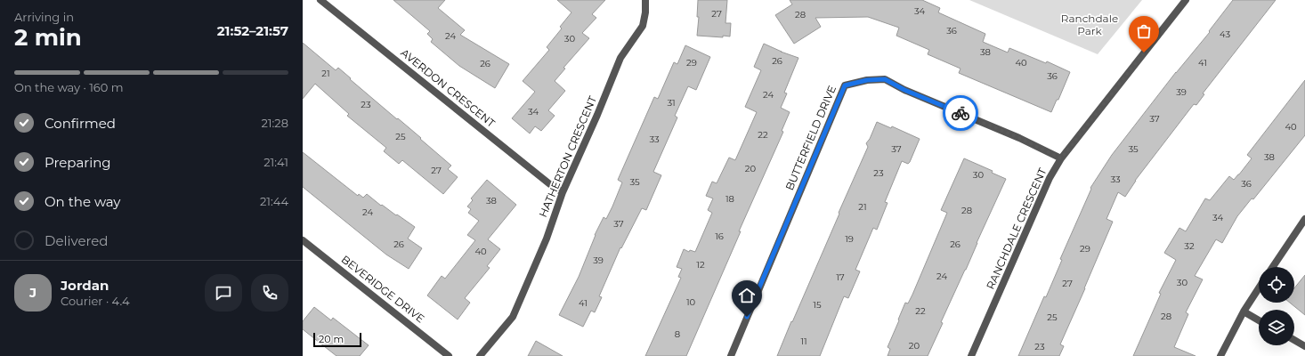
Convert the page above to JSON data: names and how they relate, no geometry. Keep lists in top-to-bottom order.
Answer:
{
  "streets": {
    "street": [
      "AVERDON CRESCENT",
      "BUTTERFIELD DRIVE",
      "HATHERTON CRESCENT",
      "RANCHDALE CRESCENT",
      "BEVERIDGE DRIVE"
    ]
  },
  "crossings": [
    ["AVERDON CRESCENT", "HATHERTON CRESCENT"],
    ["BUTTERFIELD DRIVE", "RANCHDALE CRESCENT"]
  ],
  "parks": ["Ranchdale Park"],
  "house_numbers": [
    "34",
    "27",
    "28",
    "36",
    "43",
    "24",
    "30",
    "38",
    "26",
    "29",
    "40",
    "41",
    "26",
    "21",
    "36",
    "39",
    "24",
    "31",
    "23",
    "34",
    "37",
    "40",
    "22",
    "25",
    "33",
    "37",
    "35",
    "38",
    "20",
    "27",
    "23",
    "30",
    "33",
    "35",
    "36",
    "18",
    "38",
    "21",
    "28",
    "24",
    "34",
    "37",
    "16",
    "19",
    "26",
    "26",
    "32",
    "29",
    "40",
    "39",
    "12",
    "24",
    "17",
    "30",
    "27",
    "10",
    "41",
    "15",
    "22",
    "28",
    "25",
    "8",
    "11",
    "20",
    "23"
  ],
  "scale_bar": "20 m",
  "page": {
    "heading": ["2 min", "Arriving in", "21:52–21:57"],
    "panel": ["Jordan", "Courier · 4.4"],
    "bar": "On the way · 160 m",
    "list": [
      ["Confirmed", "21:28"],
      ["Preparing", "21:41"],
      ["On the way", "21:44"],
      "Delivered"
    ],
    "round": "J",
    "scale": "20 m"
  }
}
